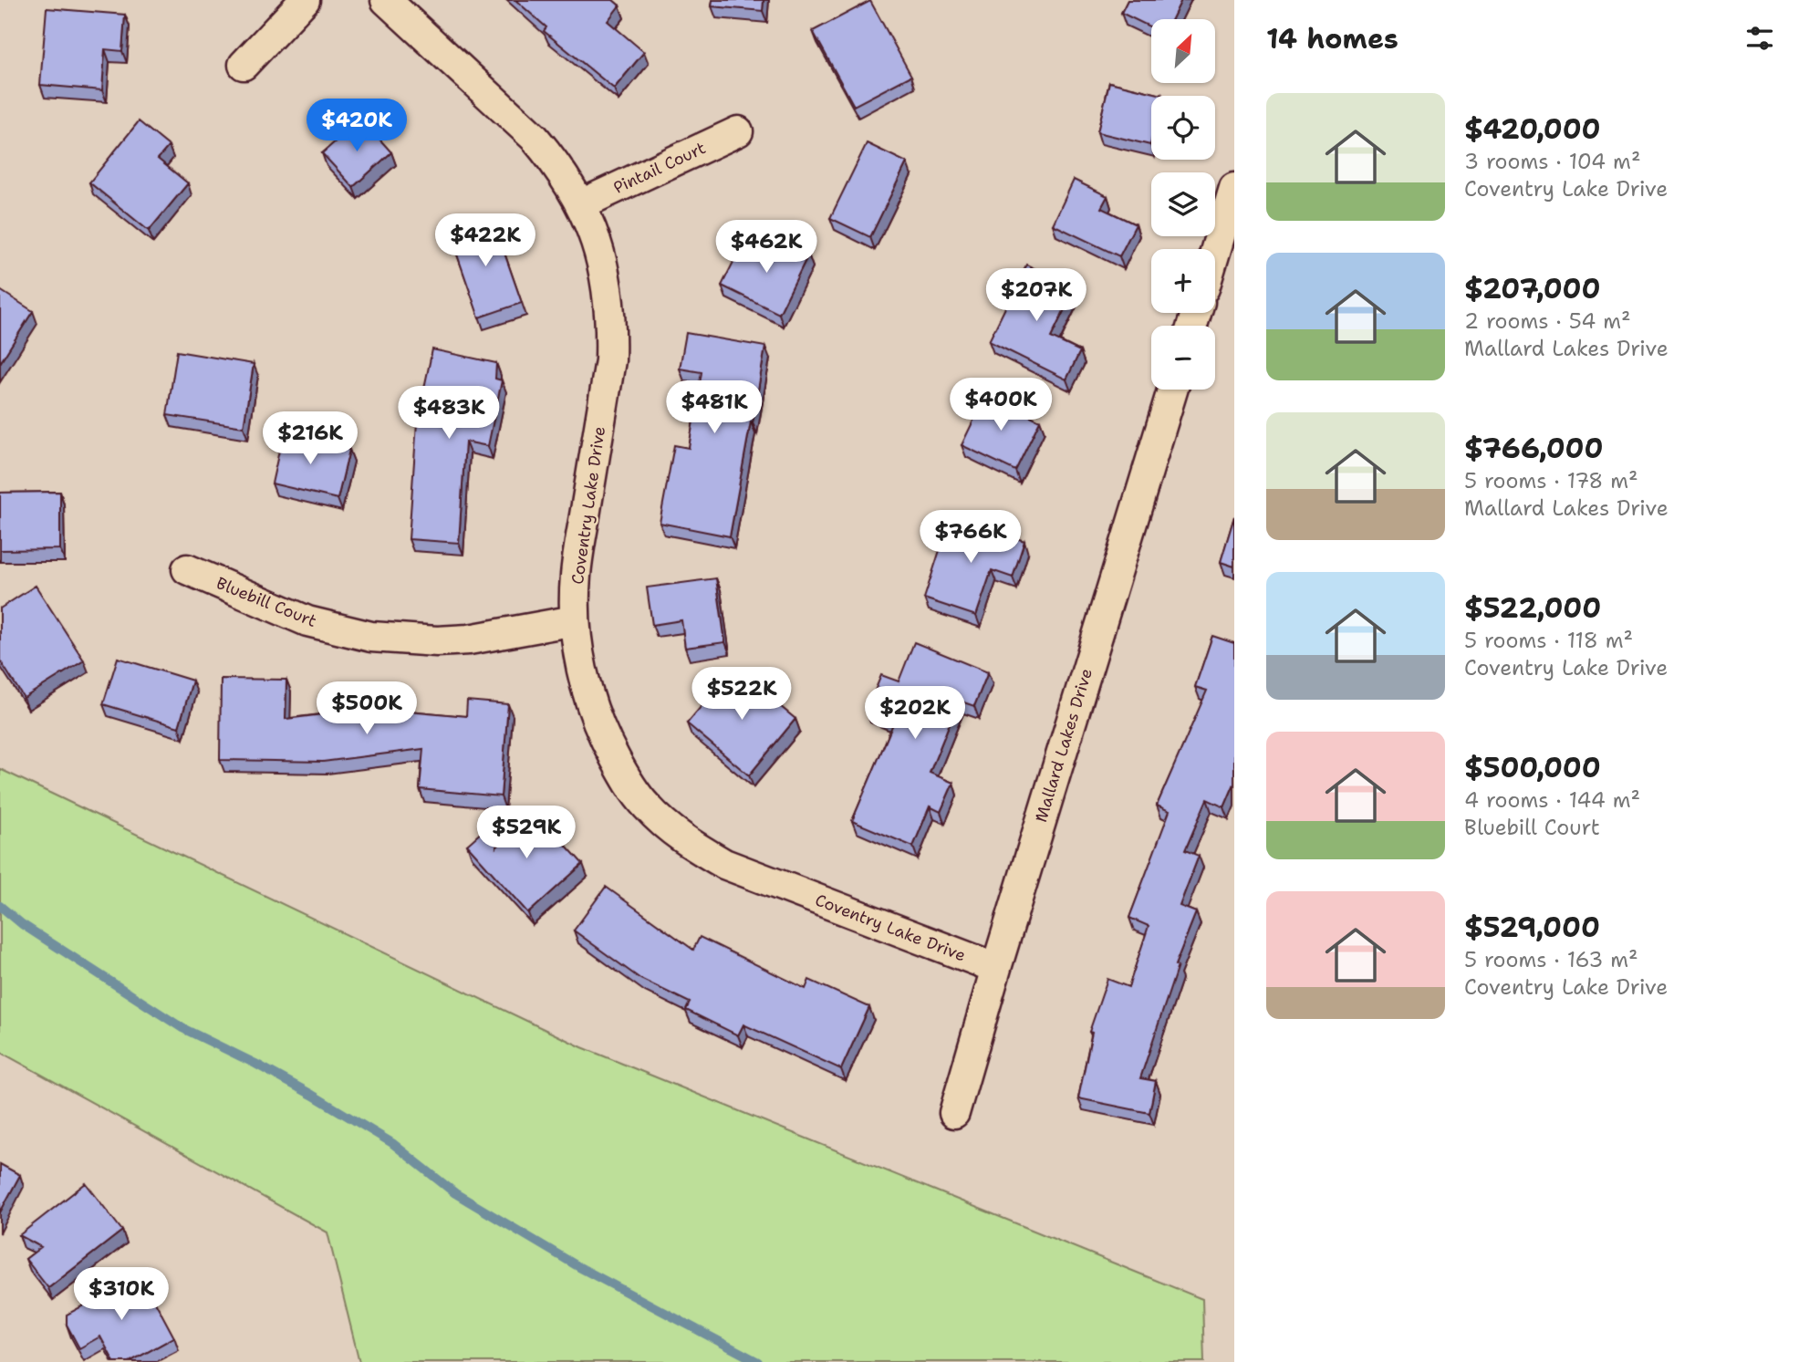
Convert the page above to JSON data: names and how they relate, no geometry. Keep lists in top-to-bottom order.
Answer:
{
  "streets": {
    "street": [
      "Pintail Court",
      "Coventry Lake Drive",
      "Bluebill Court",
      "Mallard Lakes Drive"
    ]
  },
  "crossings": [
    ["Pintail Court", "Coventry Lake Drive"],
    ["Coventry Lake Drive", "Bluebill Court"],
    ["Coventry Lake Drive", "Mallard Lakes Drive"]
  ],
  "north": "top right",
  "page": {
    "heading": "14 homes",
    "map_buttons": ["+", "−"],
    "list": [
      {
        "name": "$420,000",
        "note": "3 rooms · 104 m² · Coventry Lake Drive"
      },
      {
        "name": "$207,000",
        "note": "2 rooms · 54 m² · Mallard Lakes Drive"
      },
      {
        "name": "$766,000",
        "note": "5 rooms · 178 m² · Mallard Lakes Drive"
      },
      {
        "name": "$522,000",
        "note": "5 rooms · 118 m² · Coventry Lake Drive"
      },
      {
        "name": "$500,000",
        "note": "4 rooms · 144 m² · Bluebill Court"
      },
      {
        "name": "$529,000",
        "note": "5 rooms · 163 m² · Coventry Lake Drive"
      }
    ],
    "price": [
      "$420K",
      "$422K",
      "$462K",
      "$207K",
      "$400K",
      "$481K",
      "$483K",
      "$216K",
      "$766K",
      "$522K",
      "$500K",
      "$202K",
      "$529K",
      "$310K"
    ]
  }
}
